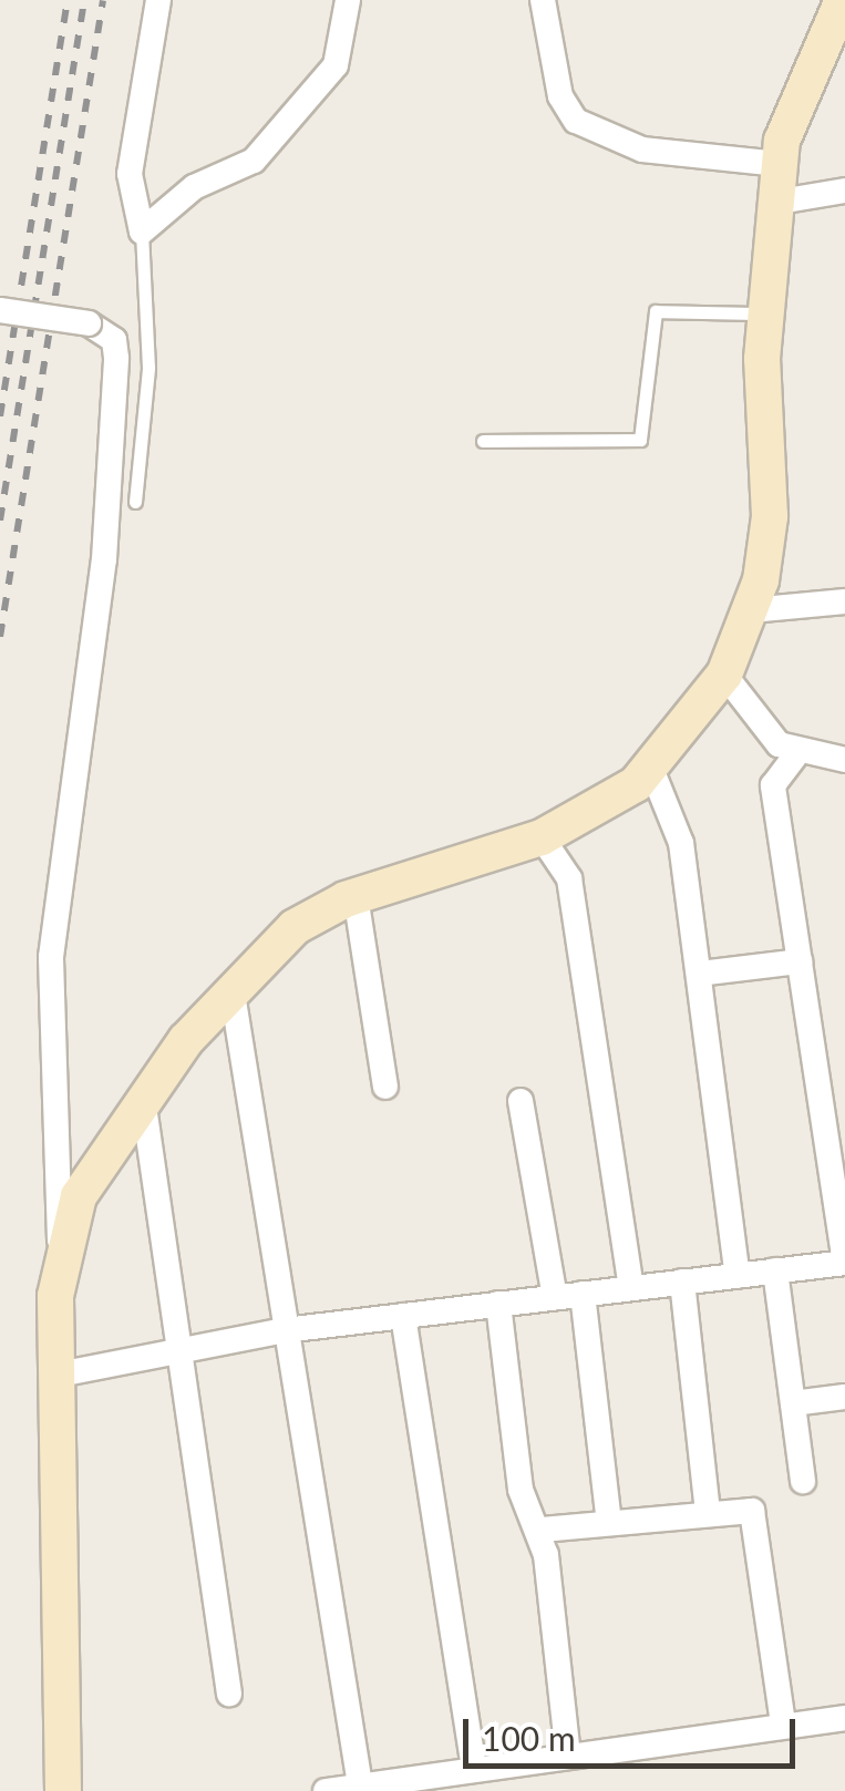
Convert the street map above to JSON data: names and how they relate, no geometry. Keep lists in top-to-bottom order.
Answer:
{
  "scale_bar": "100 m"
}
